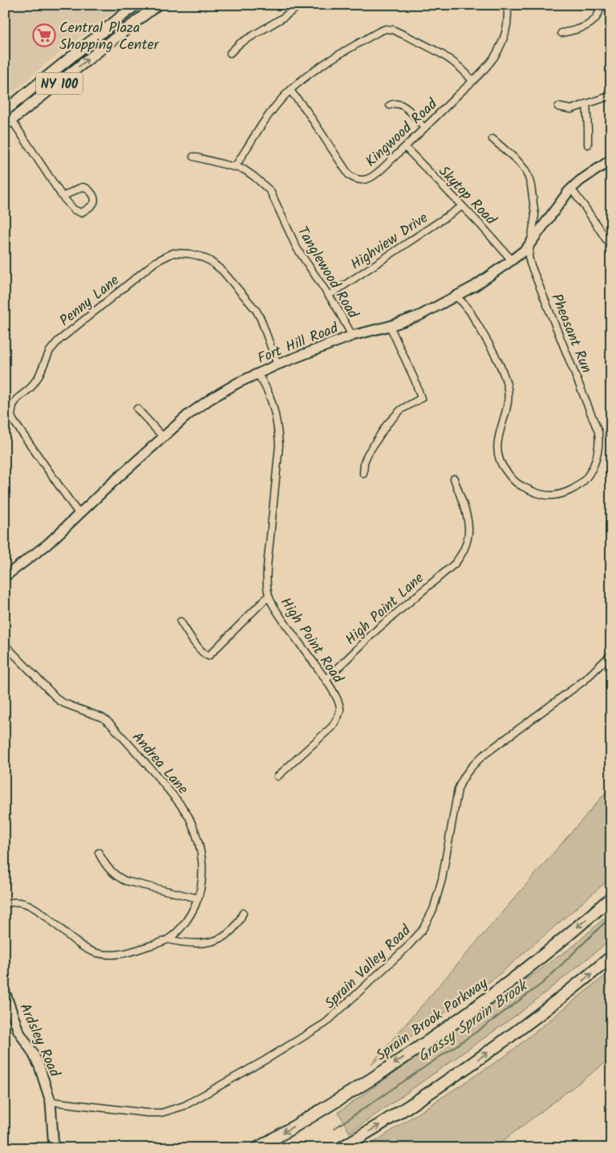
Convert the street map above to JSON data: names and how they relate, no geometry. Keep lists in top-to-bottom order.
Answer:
{
  "streets": {
    "highway": ["Sprain Brook Parkway"],
    "main road": ["NY 100"],
    "street": [
      "Kingwood Road",
      "Skytop Road",
      "Highview Drive",
      "Tanglewood Road",
      "Penny Lane",
      "Pheasant Run",
      "Fort Hill Road",
      "High Point Lane",
      "High Point Road",
      "Andrea Lane",
      "Sprain Valley Road",
      "Ardsley Road"
    ]
  },
  "crossings": [
    ["Kingwood Road", "Skytop Road"],
    ["Skytop Road", "Highview Drive"],
    ["Skytop Road", "Fort Hill Road"],
    ["Highview Drive", "Tanglewood Road"],
    ["Tanglewood Road", "Fort Hill Road"],
    ["Penny Lane", "Fort Hill Road"],
    ["Pheasant Run", "Fort Hill Road"],
    ["Fort Hill Road", "High Point Road"],
    ["High Point Lane", "High Point Road"],
    ["Sprain Valley Road", "Ardsley Road"]
  ],
  "water": ["Grassy Sprain Brook"],
  "places": {
    "supermarket": ["Central Plaza Shopping Center"]
  }
}
